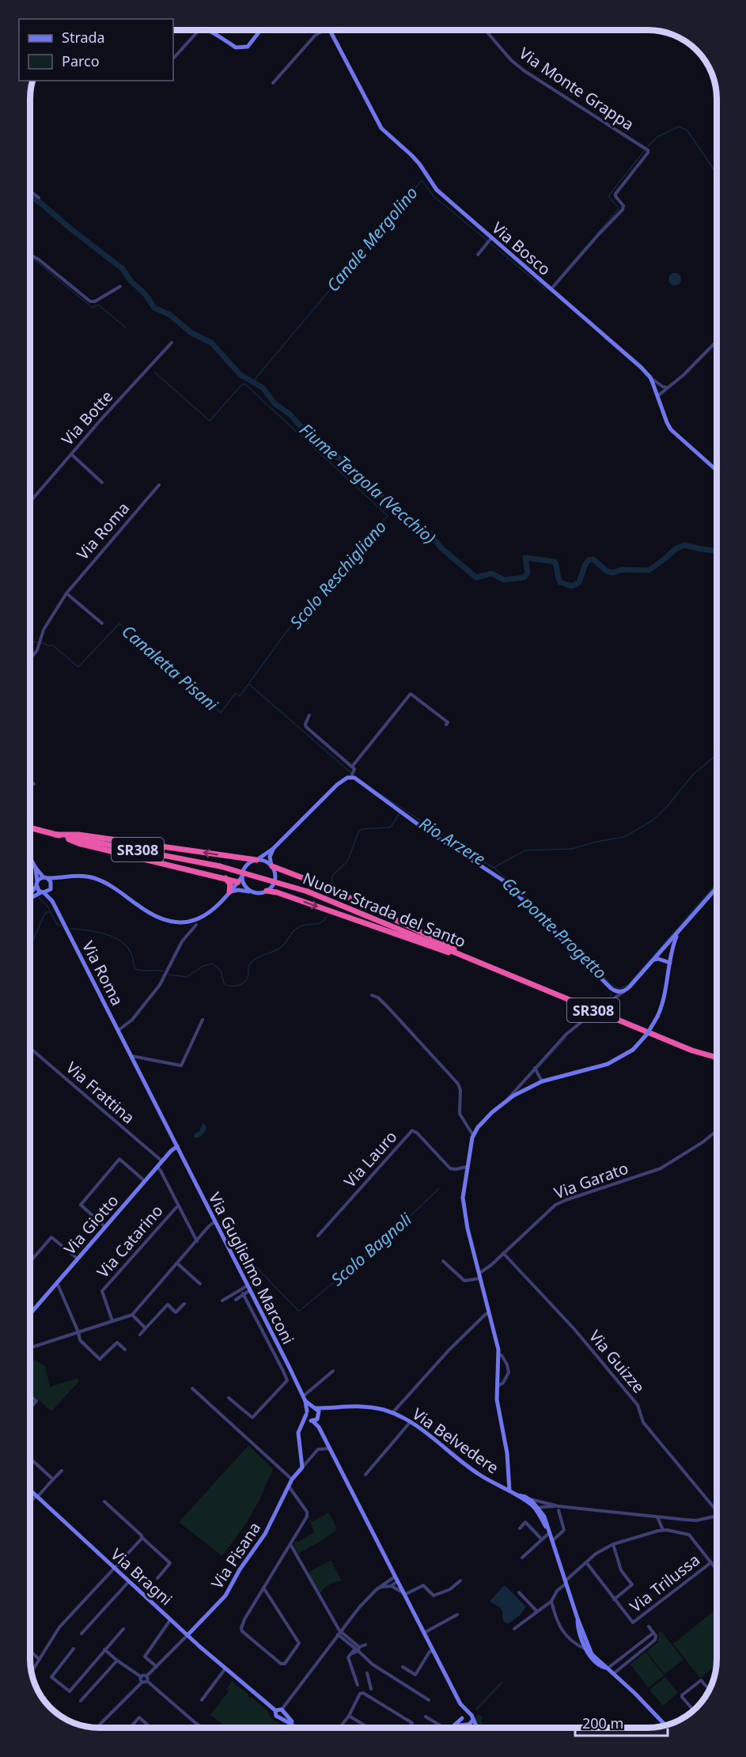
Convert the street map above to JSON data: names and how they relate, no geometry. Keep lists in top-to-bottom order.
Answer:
{
  "streets": {
    "highway": ["SR308", "Nuova Strada del Santo"],
    "street": [
      "Via Monte Grappa",
      "Via Bosco",
      "Via Botte",
      "Via Roma",
      "Via Frattina",
      "Via Lauro",
      "Via Garato",
      "Via Giotto",
      "Via Catarino",
      "Via Guglielmo Marconi",
      "Via Guizze",
      "Via Belvedere",
      "Via Pisana",
      "Via Bragni",
      "Via Trilussa"
    ]
  },
  "crossings": [
    ["Via Monte Grappa", "Via Bosco"],
    ["Via Roma", "Via Giotto"],
    ["Via Roma", "Via Guglielmo Marconi"],
    ["Via Frattina", "Via Giotto"],
    ["Via Garato", "Via Guizze"],
    ["Via Giotto", "Via Guglielmo Marconi"],
    ["Via Guglielmo Marconi", "Via Belvedere"],
    ["Via Pisana", "Via Bragni"]
  ],
  "water": [
    "Canale Mergolino",
    "Fiume Tergola (Vecchio)",
    "Scolo Reschigliano",
    "Canaletta Pisani",
    "Rio Arzere",
    "Ca' ponte Progetto",
    "Scolo Bagnoli"
  ],
  "legend": ["Strada", "Parco"],
  "scale_bar": "200 m"
}
